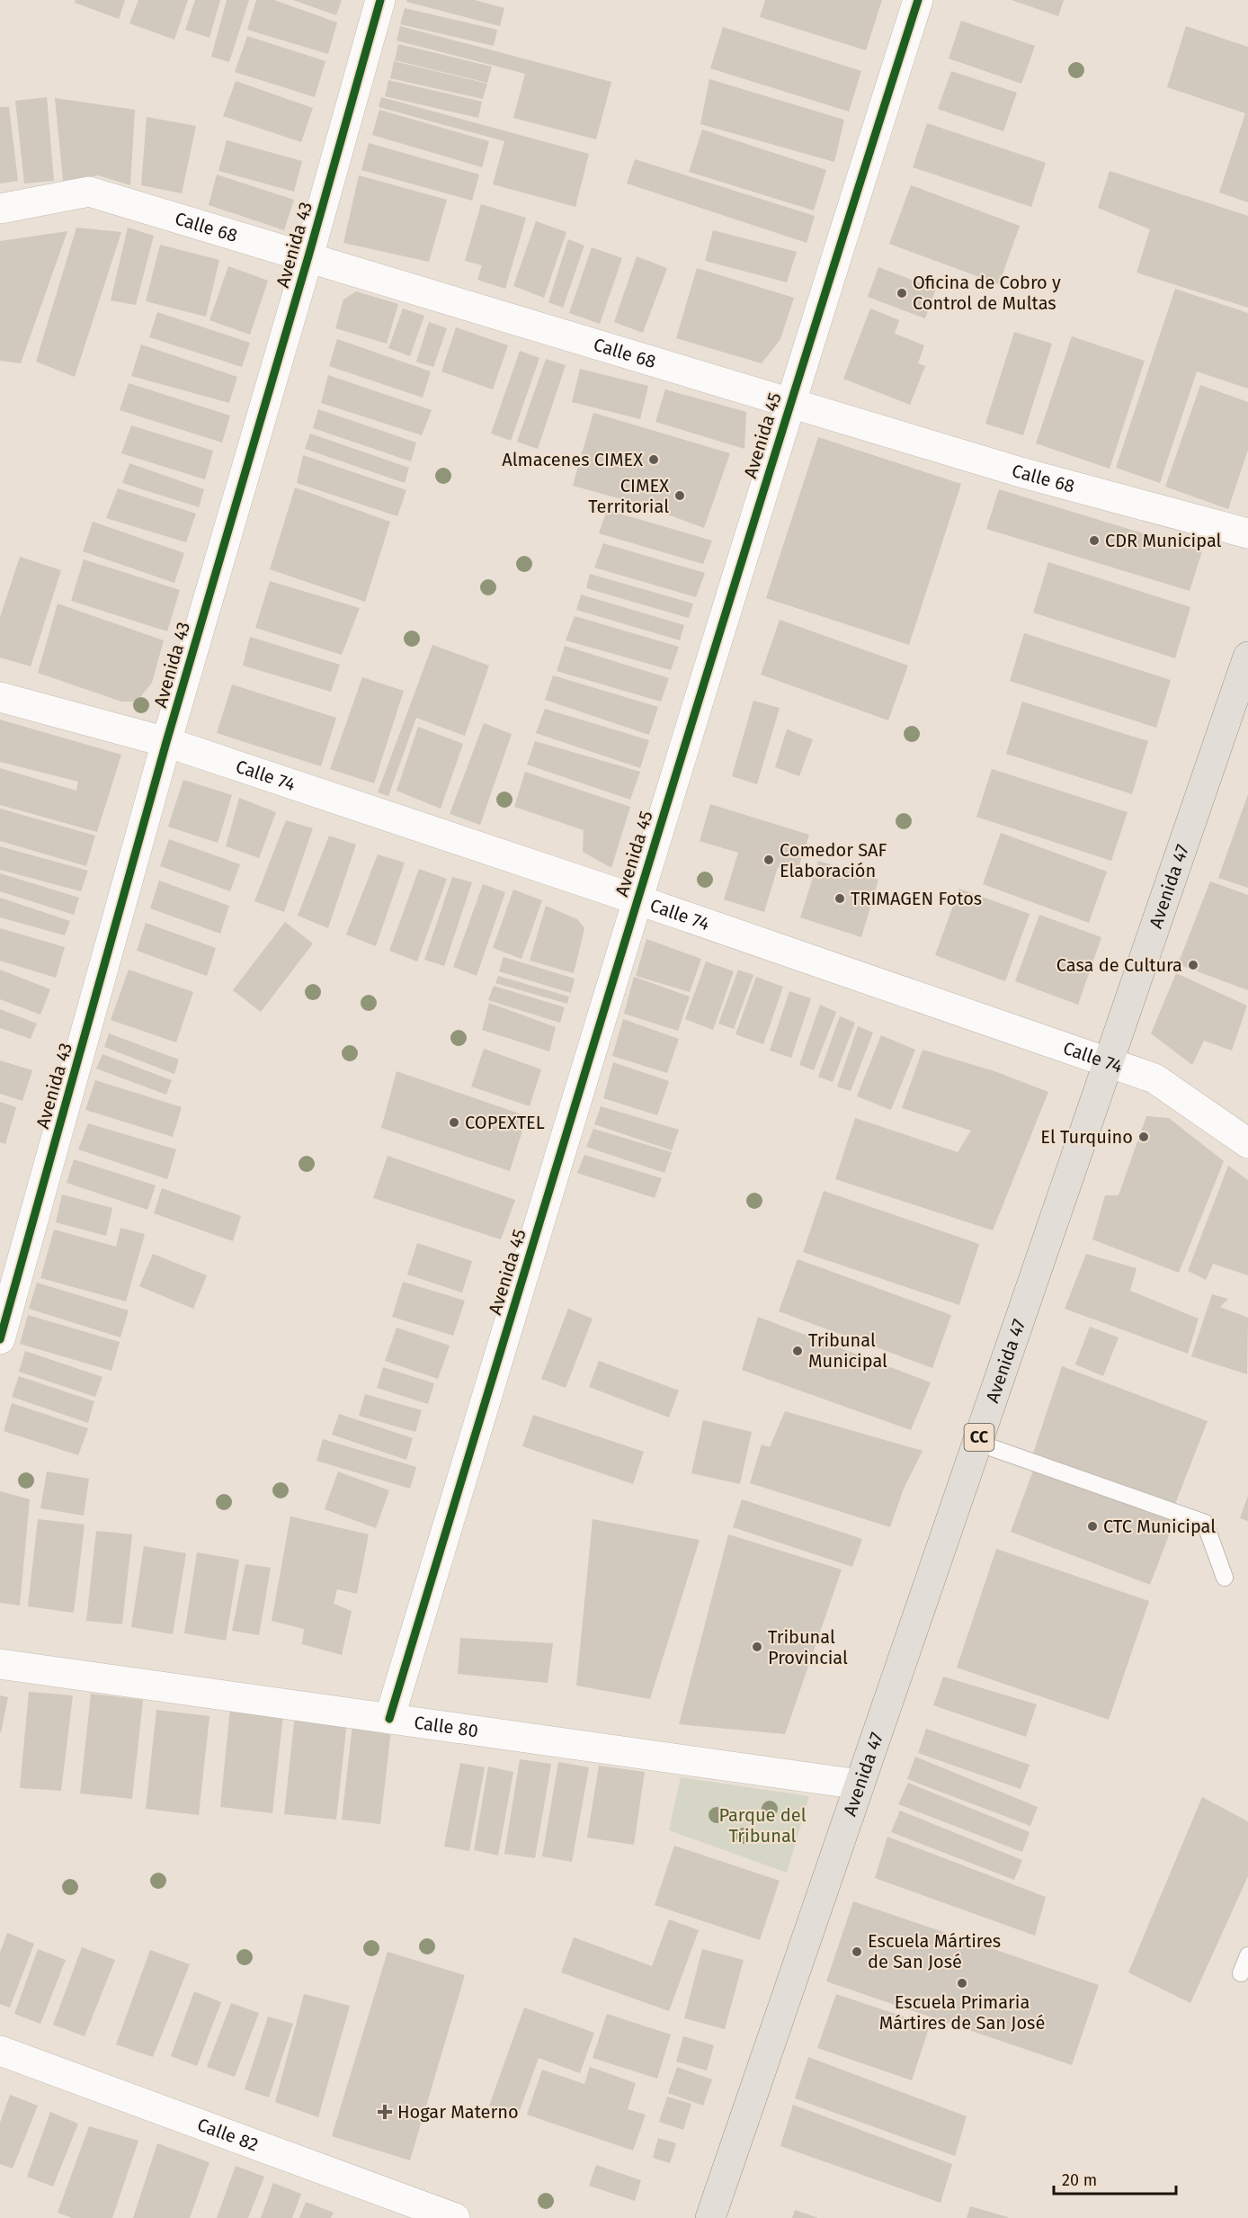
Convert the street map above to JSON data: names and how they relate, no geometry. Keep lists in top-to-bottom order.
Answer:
{
  "streets": {
    "main road": ["Avenida 47", "CC"],
    "street": [
      "Calle 68",
      "Avenida 43",
      "Avenida 45",
      "Calle 74",
      "Calle 80",
      "Calle 82"
    ]
  },
  "crossings": [
    ["Calle 68", "Avenida 43"],
    ["Calle 68", "Avenida 45"],
    ["Avenida 43", "Calle 74"],
    ["Avenida 45", "Calle 74"],
    ["Avenida 45", "Calle 80"],
    ["Calle 74", "Avenida 47"],
    ["Avenida 47", "Calle 80"]
  ],
  "parks": ["Parque del Tribunal"],
  "places": {
    "other": [
      "Oficina de Cobro y Control de Multas",
      "Almacenes CIMEX",
      "CIMEX Territorial",
      "CDR Municipal",
      "Comedor SAF Elaboración",
      "TRIMAGEN Fotos",
      "Casa de Cultura",
      "COPEXTEL",
      "El Turquino",
      "Tribunal Municipal",
      "CTC Municipal",
      "Tribunal Provincial",
      "Escuela Mártires de San José",
      "Escuela Primaria Mártires de San José"
    ],
    "health": ["Hogar Materno"]
  },
  "scale_bar": "20 m"
}
